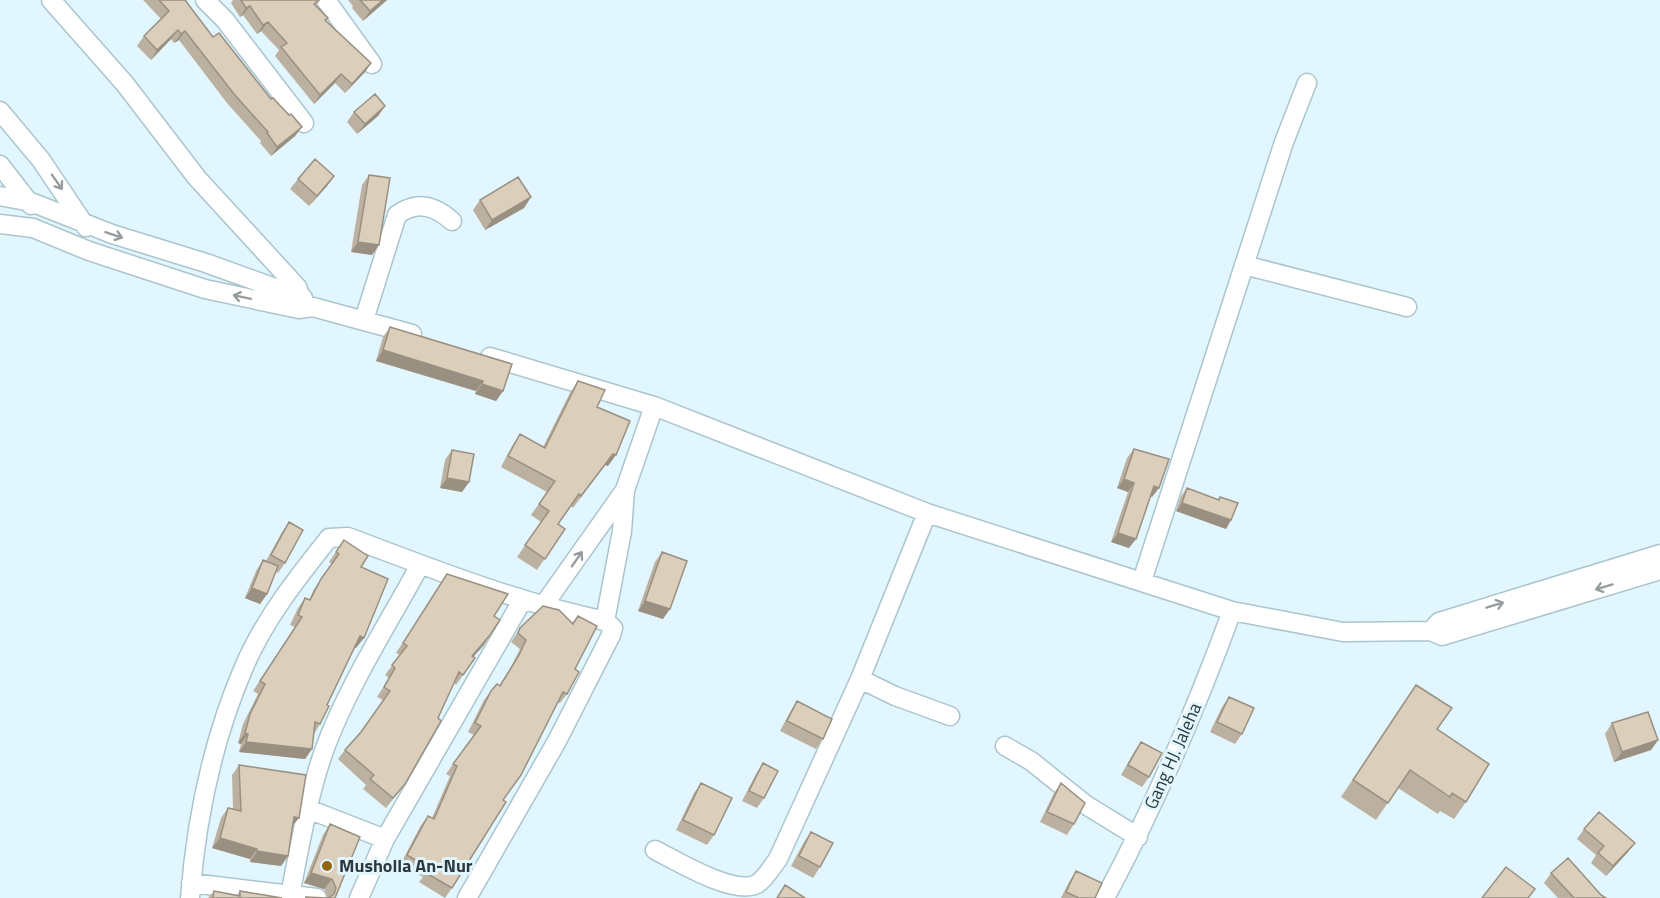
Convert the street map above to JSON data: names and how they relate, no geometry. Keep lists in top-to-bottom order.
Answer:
{
  "streets": {
    "street": ["Gang HJ. Jaleha"]
  },
  "places": ["Musholla An-Nur"]
}
